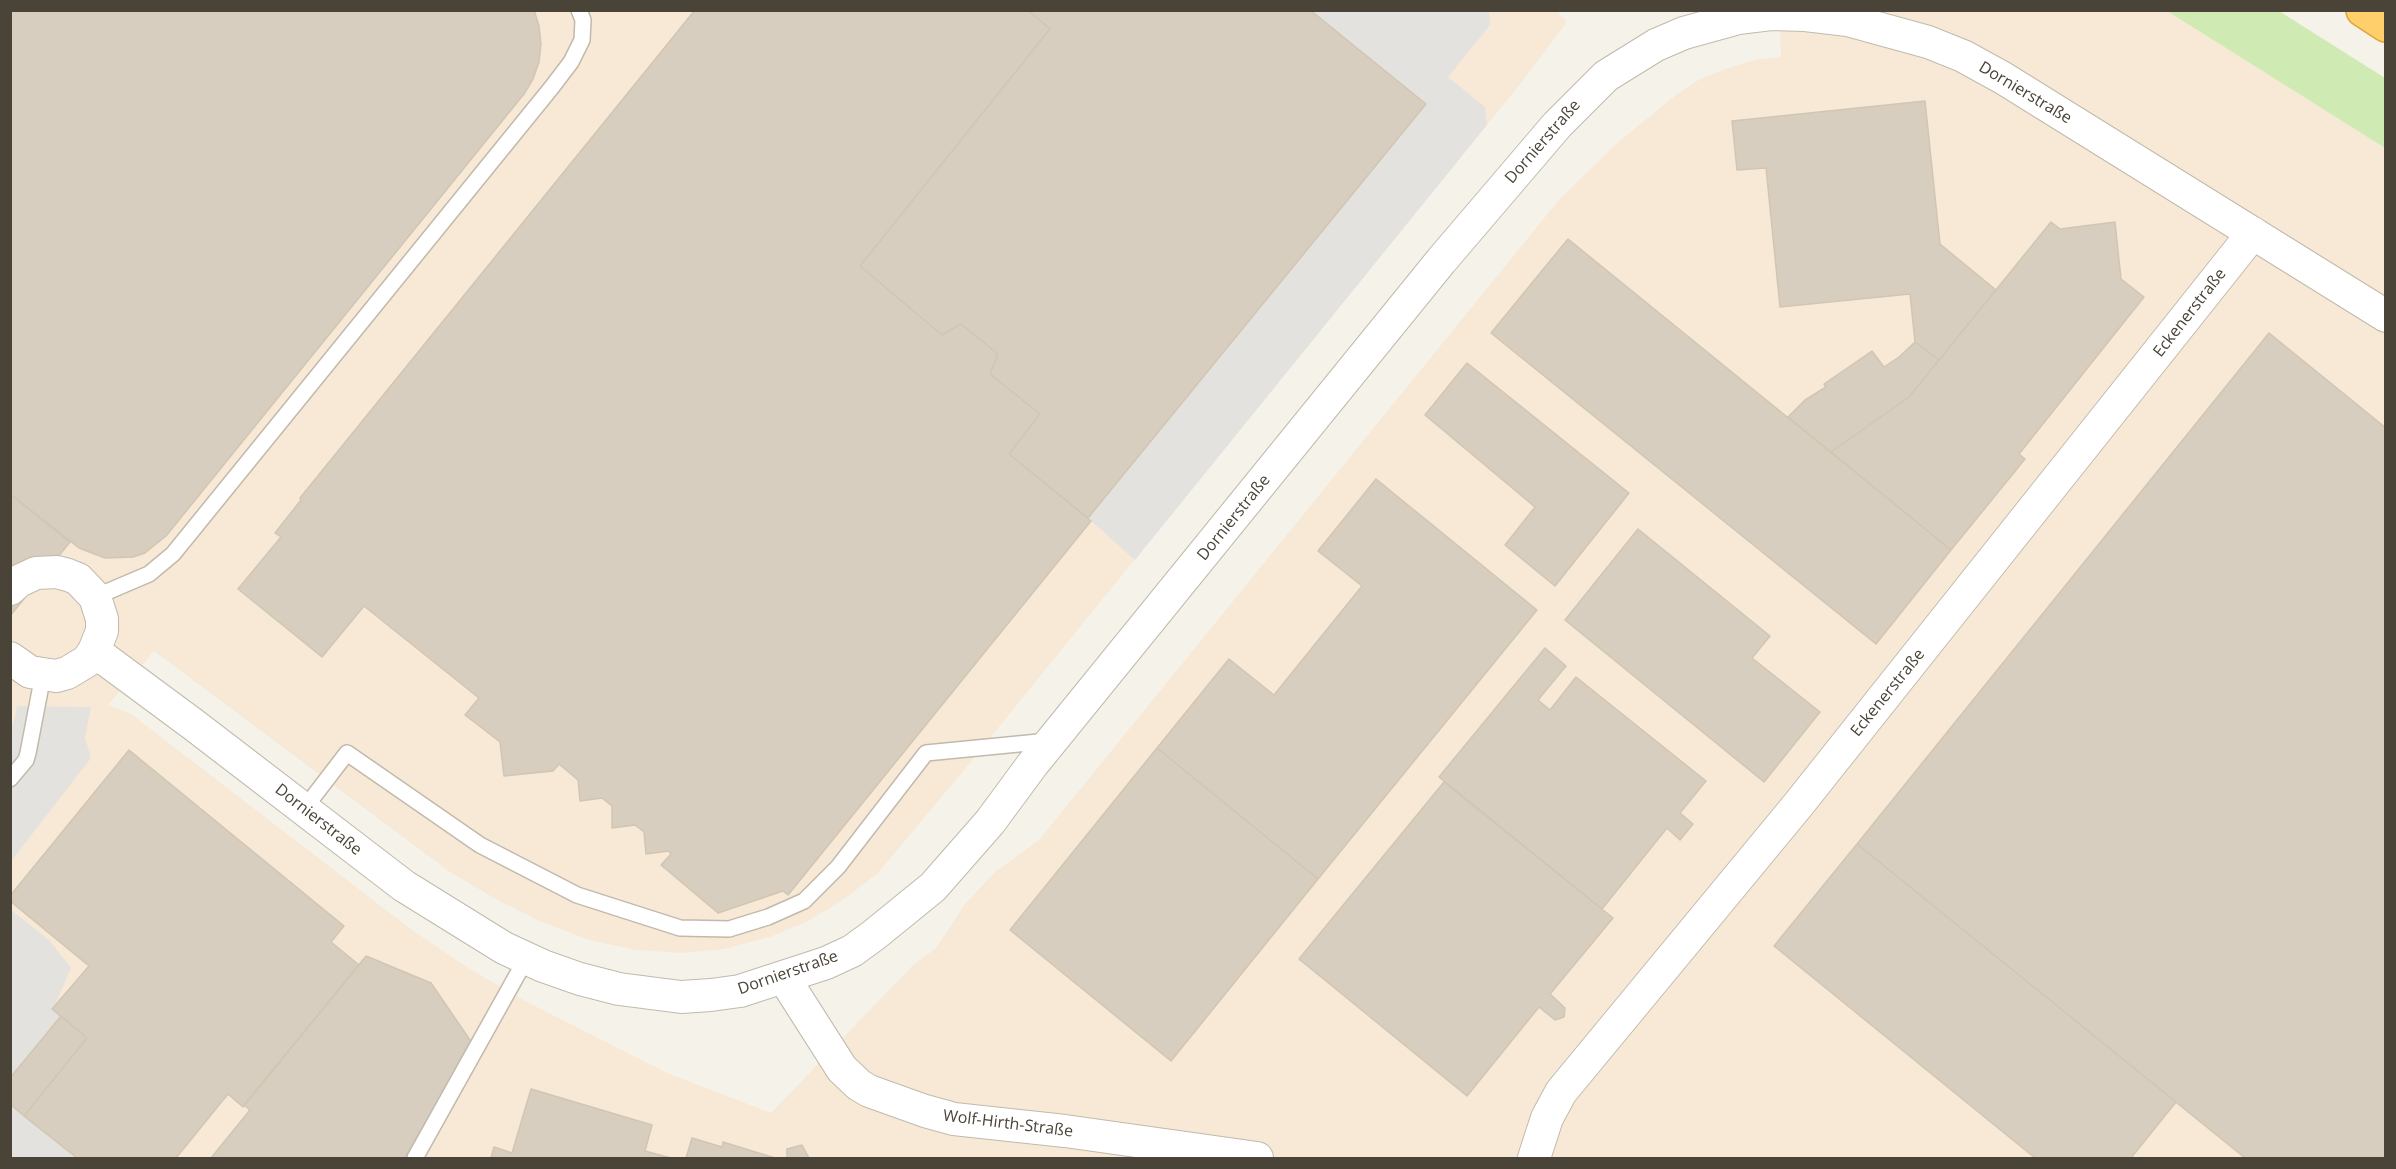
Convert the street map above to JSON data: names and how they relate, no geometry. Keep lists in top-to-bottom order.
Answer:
{
  "streets": {
    "street": ["Dornierstraße", "Eckenerstraße", "Wolf-Hirth-Straße"]
  },
  "crossings": [
    ["Dornierstraße", "Eckenerstraße"],
    ["Dornierstraße", "Wolf-Hirth-Straße"]
  ]
}
